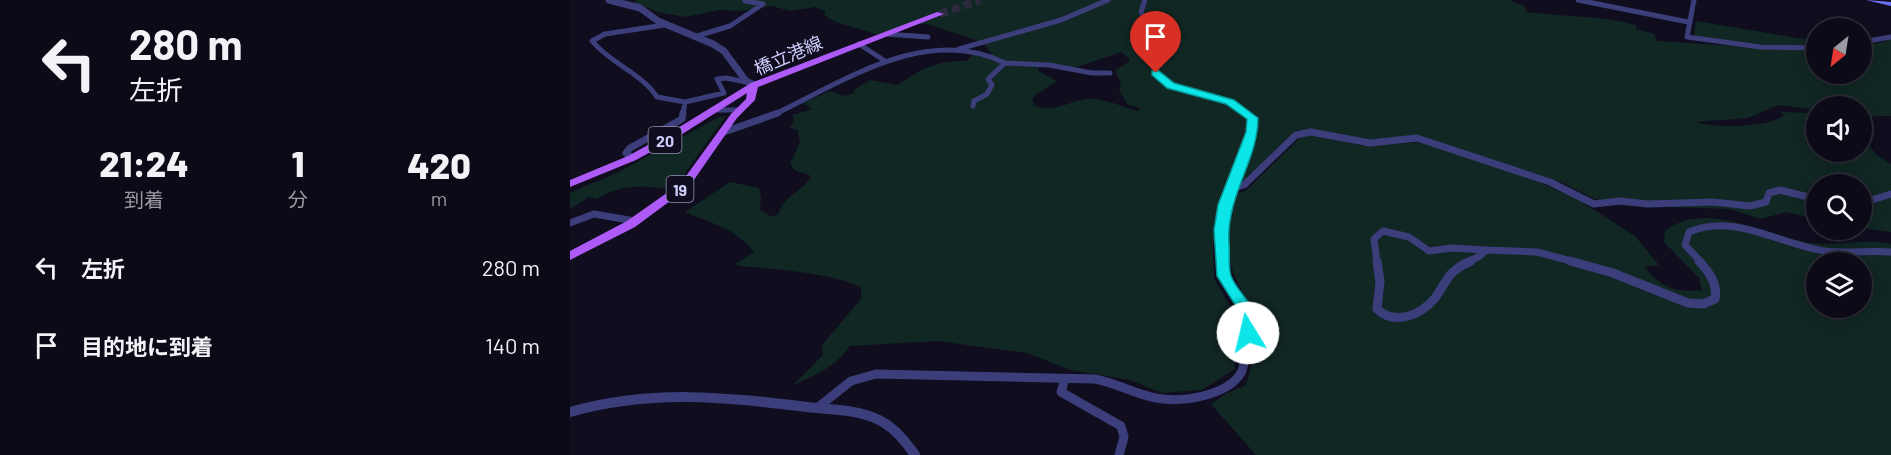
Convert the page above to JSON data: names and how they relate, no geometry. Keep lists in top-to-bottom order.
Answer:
{
  "streets": {
    "main road": ["橋立港線", "20", "19"]
  },
  "crossings": [
    ["橋立港線", "20"]
  ],
  "north": "bottom left",
  "page": {
    "turn": ["280 m", "左折"],
    "eta": [
      "21:24",
      "到着",
      "1",
      "分",
      "420",
      "m"
    ],
    "list": [
      {
        "name": "左折",
        "value": "280 m"
      },
      {
        "name": "目的地に到着",
        "value": "140 m"
      }
    ]
  }
}
